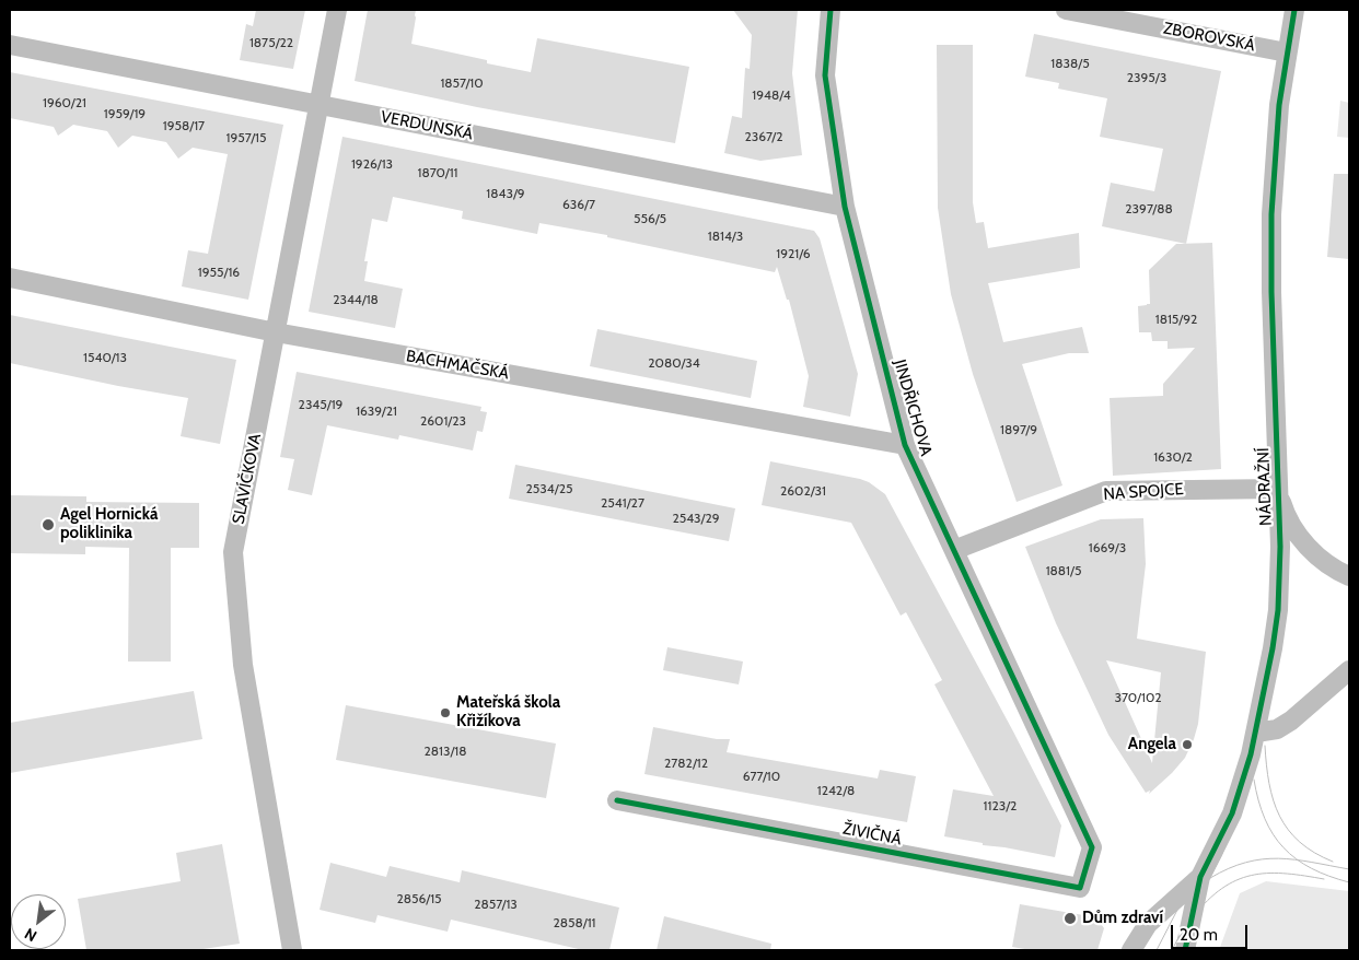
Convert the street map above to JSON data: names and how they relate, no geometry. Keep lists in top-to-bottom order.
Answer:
{
  "streets": {
    "street": [
      "ZBOROVSKÁ",
      "VERDUNSKÁ",
      "BACHMAČSKÁ",
      "JINDŘICHOVA",
      "SLAVÍČKOVA",
      "NÁDRAŽNÍ",
      "NA SPOJCE",
      "ŽIVIČNÁ"
    ]
  },
  "crossings": [
    ["ZBOROVSKÁ", "NÁDRAŽNÍ"],
    ["VERDUNSKÁ", "JINDŘICHOVA"],
    ["VERDUNSKÁ", "SLAVÍČKOVA"],
    ["BACHMAČSKÁ", "JINDŘICHOVA"],
    ["BACHMAČSKÁ", "SLAVÍČKOVA"],
    ["JINDŘICHOVA", "NA SPOJCE"],
    ["JINDŘICHOVA", "ŽIVIČNÁ"],
    ["NÁDRAŽNÍ", "NA SPOJCE"]
  ],
  "places": [
    "Agel Hornická poliklinika",
    "Mateřská škola Křižíkova",
    "Angela",
    "Dům zdraví"
  ],
  "house_numbers": [
    "1875/22",
    "1838/5",
    "2395/3",
    "1857/10",
    "1948/4",
    "1960/21",
    "1959/19",
    "1958/17",
    "2367/2",
    "1957/15",
    "1926/13",
    "1870/11",
    "1843/9",
    "636/7",
    "2397/88",
    "556/5",
    "1814/3",
    "1921/6",
    "1955/16",
    "2344/18",
    "1815/92",
    "1540/13",
    "2080/34",
    "2345/19",
    "1639/21",
    "2601/23",
    "1897/9",
    "1630/2",
    "2534/25",
    "2602/31",
    "2541/27",
    "2543/29",
    "1669/3",
    "1881/5",
    "370/102",
    "2813/18",
    "2782/12",
    "677/10",
    "1242/8",
    "1123/2",
    "2856/15",
    "2857/13",
    "2858/11"
  ],
  "scale_bar": "20 m",
  "north": "bottom left"
}
